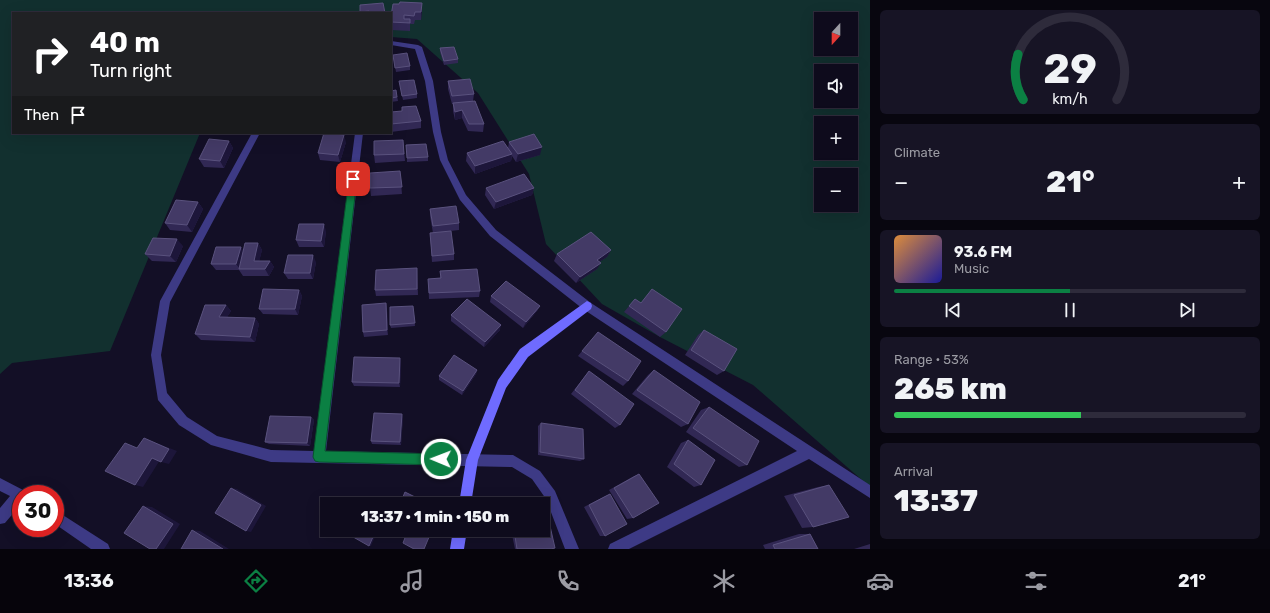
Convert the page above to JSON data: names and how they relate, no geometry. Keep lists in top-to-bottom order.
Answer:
{
  "north": "bottom",
  "page": {
    "map_buttons": ["+", "−"],
    "turn": ["40 m", "Turn right"],
    "then": "Then",
    "tile": [
      "Climate",
      ["Range · 53%", "265 km"],
      ["Arrival", "13:37"]
    ],
    "heat": ["−", "21°", "+"],
    "song": ["93.6 FM", "Music"],
    "limit": "30",
    "trip": "13:37 · 1 min · 150 m",
    "tabs": ["13:36", "21°"],
    "gauge": ["29", "km/h"]
  }
}
